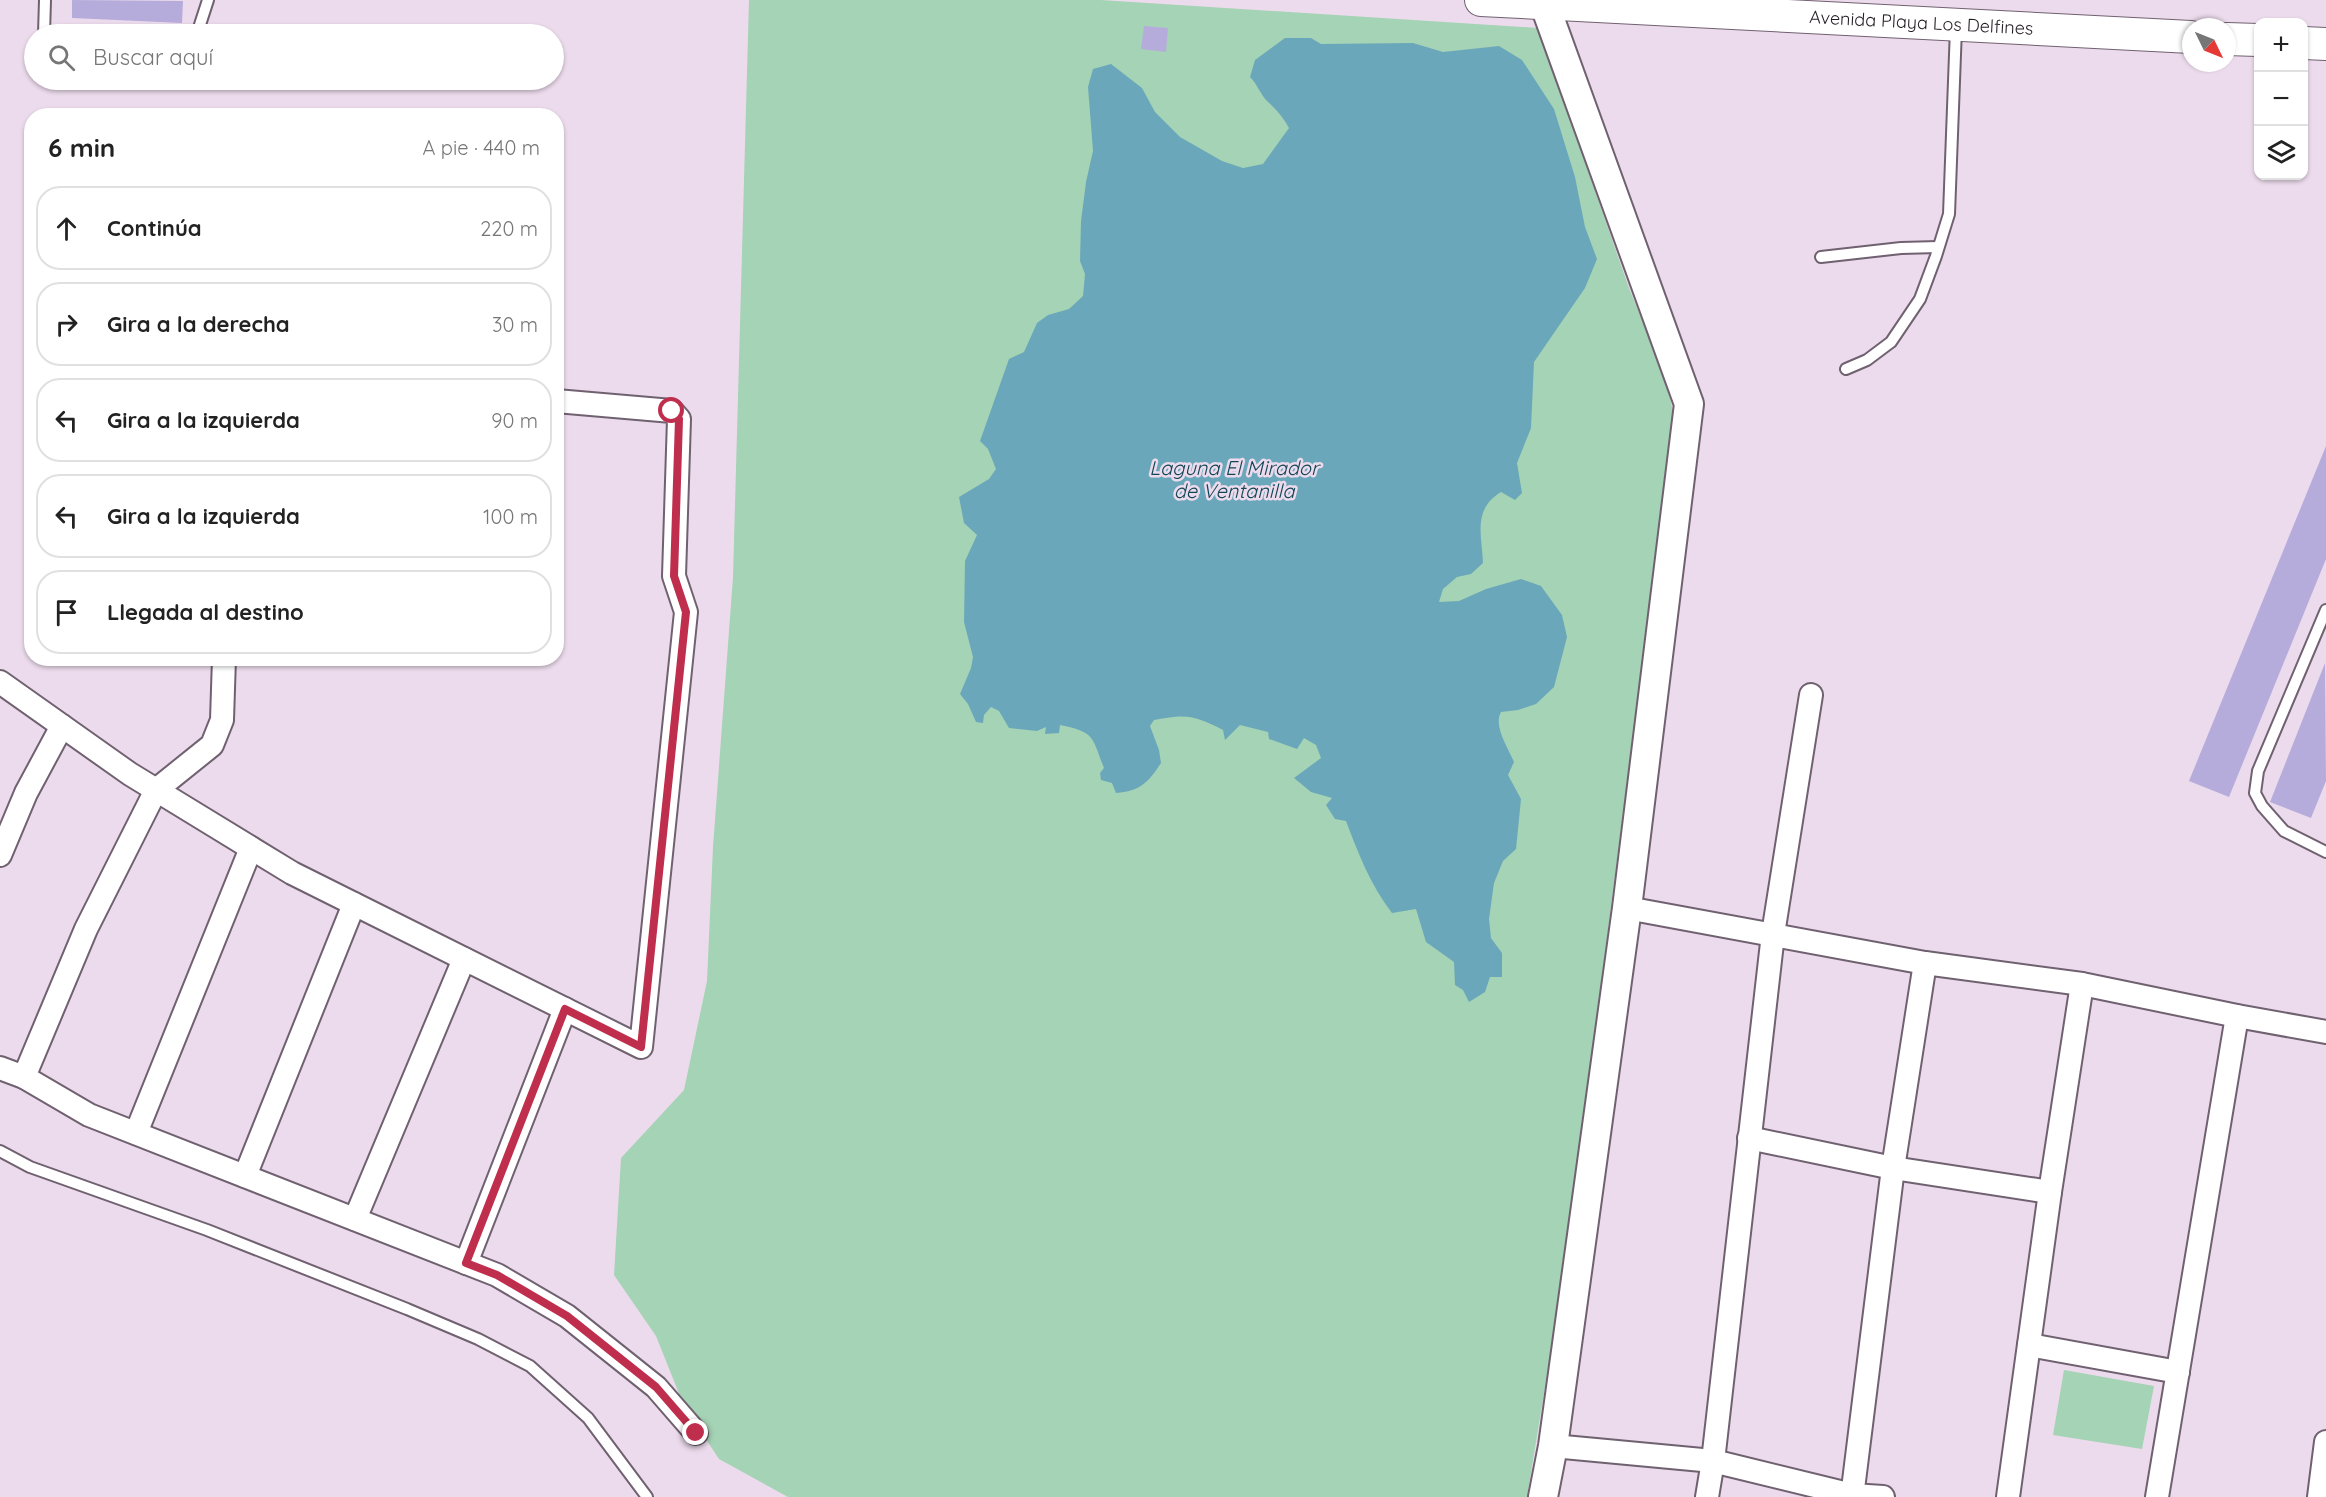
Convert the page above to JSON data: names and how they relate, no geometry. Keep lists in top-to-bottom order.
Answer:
{
  "streets": {
    "main road": ["Avenida Playa Los Delfines"]
  },
  "water": ["Laguna El Mirador de Ventanilla"],
  "north": "bottom right",
  "page": {
    "map_buttons": ["+", "−"],
    "search": "Buscar aquí",
    "heading": ["6 min", "A pie · 440 m"],
    "list": [
      ["Continúa", "220 m"],
      ["Gira a la derecha", "30 m"],
      ["Gira a la izquierda", "90 m"],
      ["Gira a la izquierda", "100 m"],
      "Llegada al destino"
    ]
  }
}
